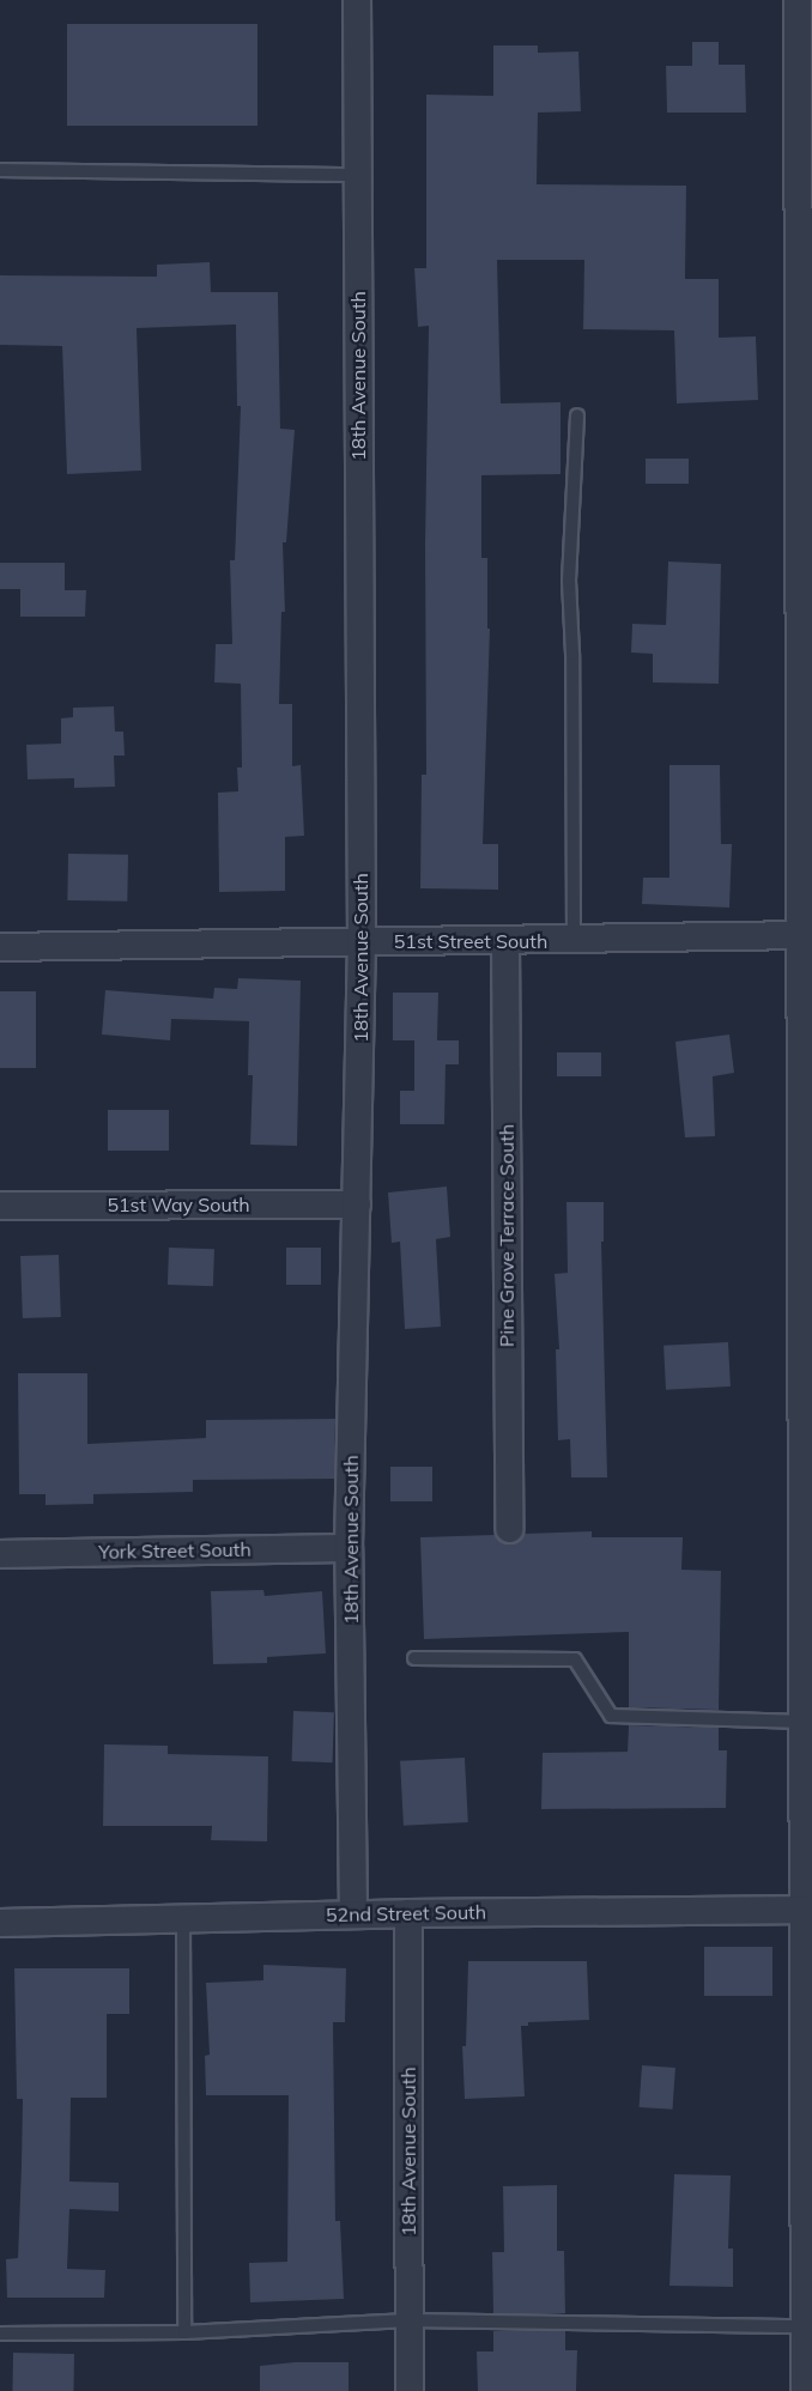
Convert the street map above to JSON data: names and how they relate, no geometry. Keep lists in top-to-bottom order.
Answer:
{
  "streets": {
    "street": [
      "18th Avenue South",
      "51st Street South",
      "51st Way South",
      "Pine Grove Terrace South",
      "York Street South",
      "52nd Street South"
    ]
  },
  "crossings": [
    ["18th Avenue South", "51st Street South"],
    ["18th Avenue South", "51st Way South"],
    ["18th Avenue South", "York Street South"],
    ["18th Avenue South", "52nd Street South"],
    ["51st Street South", "Pine Grove Terrace South"]
  ]
}
